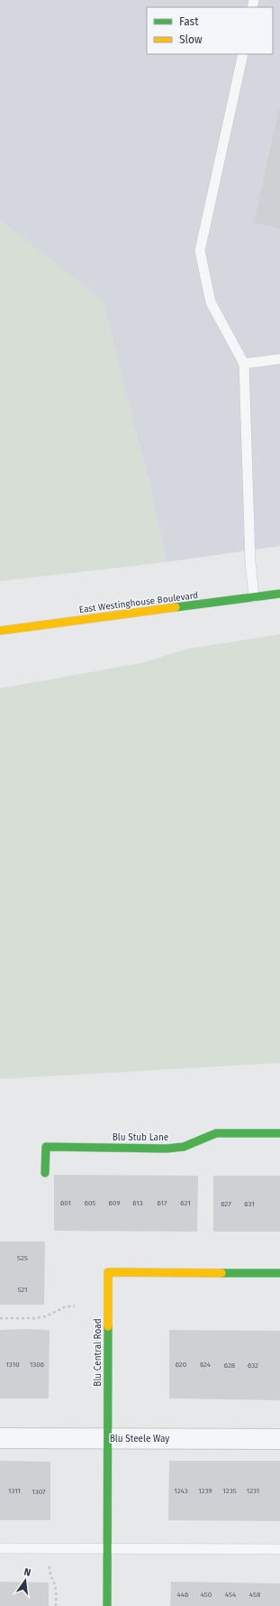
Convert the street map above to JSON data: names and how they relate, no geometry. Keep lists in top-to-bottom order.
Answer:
{
  "streets": {
    "street": [
      "East Westinghouse Boulevard",
      "Blu Stub Lane",
      "Blu Central Road",
      "Blu Steele Way"
    ]
  },
  "crossings": [
    ["Blu Central Road", "Blu Steele Way"]
  ],
  "house_numbers": [
    "601",
    "605",
    "609",
    "613",
    "617",
    "621",
    "627",
    "631",
    "525",
    "521",
    "1310",
    "1306",
    "620",
    "624",
    "628",
    "632",
    "1311",
    "1243",
    "1239",
    "1235",
    "1231",
    "1307",
    "446",
    "450",
    "454",
    "458"
  ],
  "legend": ["Fast", "Slow"],
  "north": "top"
}
